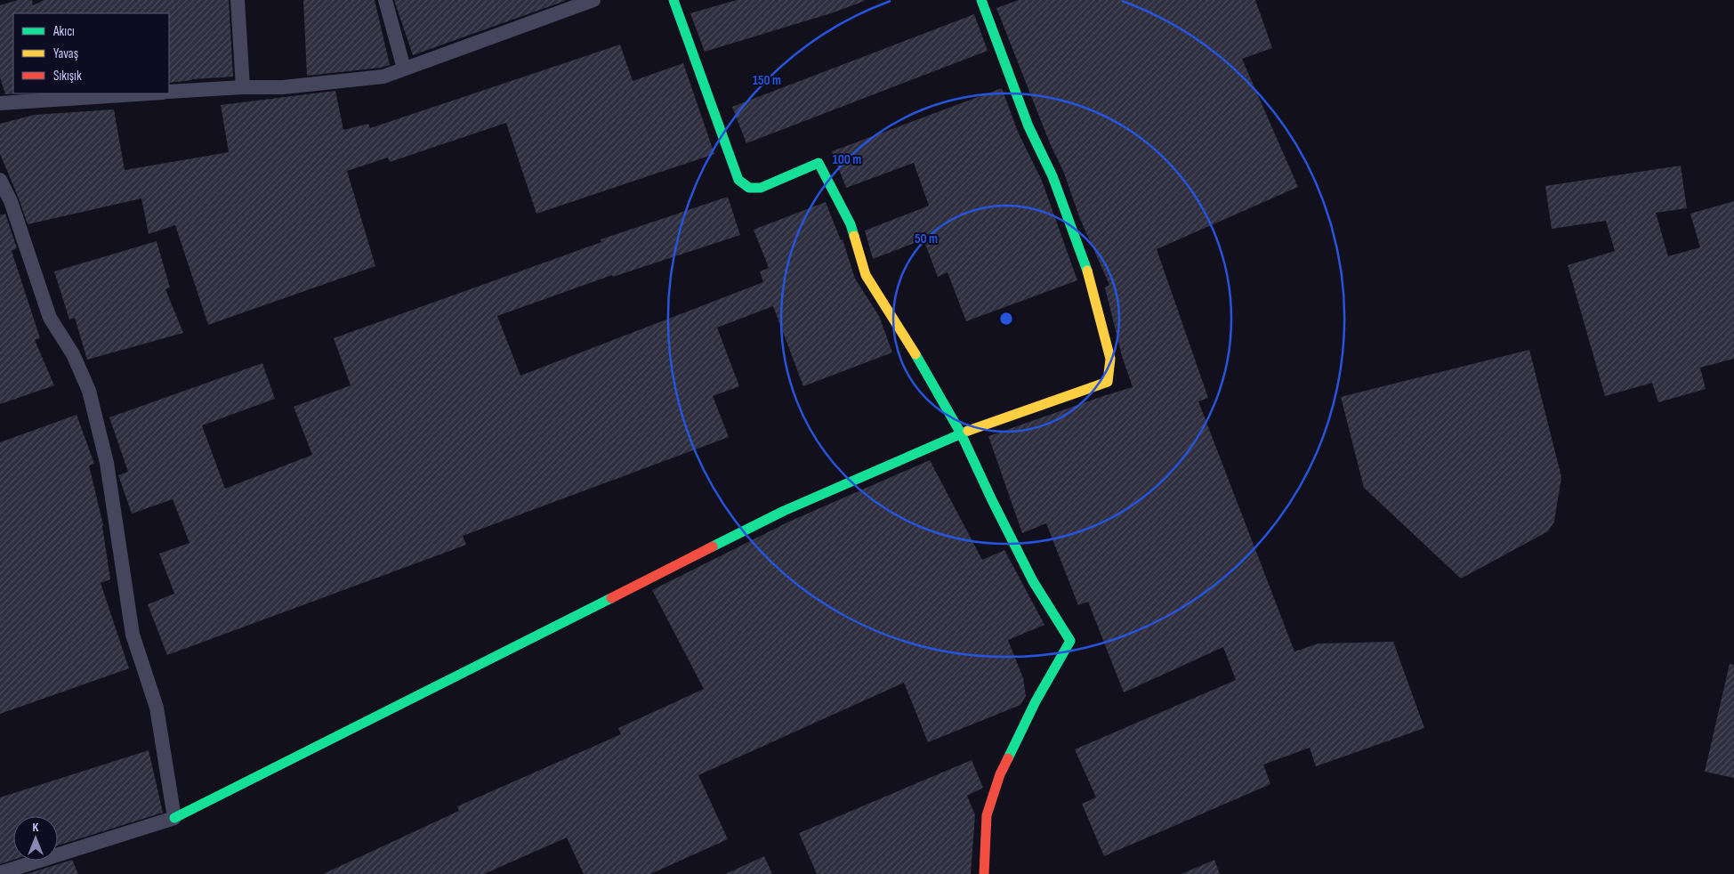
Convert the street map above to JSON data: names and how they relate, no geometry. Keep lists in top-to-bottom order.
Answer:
{
  "legend": ["Akıcı", "Yavaş", "Sıkışık"],
  "north": "top",
  "rings": ["150 m", "100 m", "50 m"]
}
